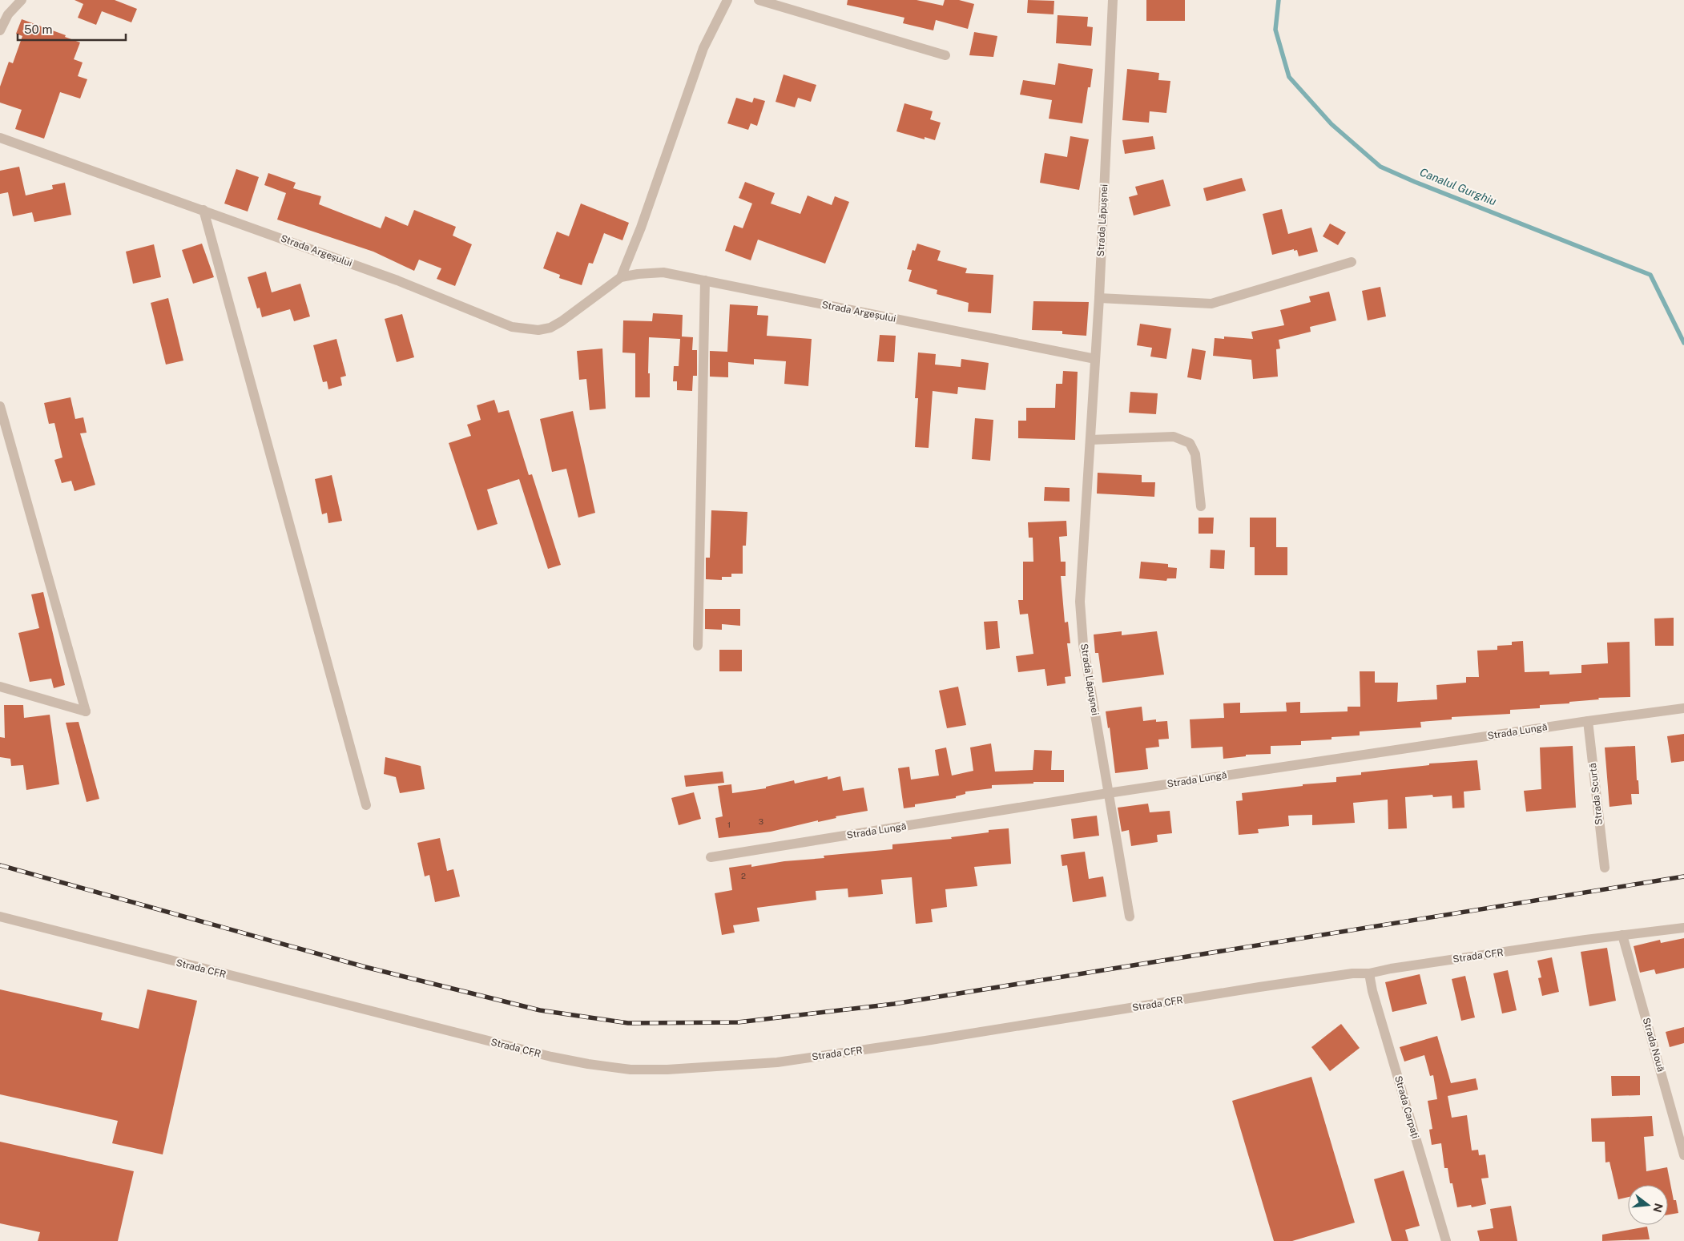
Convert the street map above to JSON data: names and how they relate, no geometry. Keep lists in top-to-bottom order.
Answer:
{
  "streets": {
    "street": [
      "Strada Lăpușnei",
      "Strada Argeșului",
      "Strada Lungă",
      "Strada Scurtă",
      "Strada CFR",
      "Strada Nouă",
      "Strada Carpați"
    ]
  },
  "crossings": [
    ["Strada Lăpușnei", "Strada Argeșului"],
    ["Strada Lăpușnei", "Strada Lungă"],
    ["Strada Lungă", "Strada Scurtă"],
    ["Strada CFR", "Strada Nouă"],
    ["Strada CFR", "Strada Carpați"]
  ],
  "water": ["Canalul Gurghiu"],
  "house_numbers": ["3", "1", "2"],
  "scale_bar": "50 m",
  "north": "right"
}
